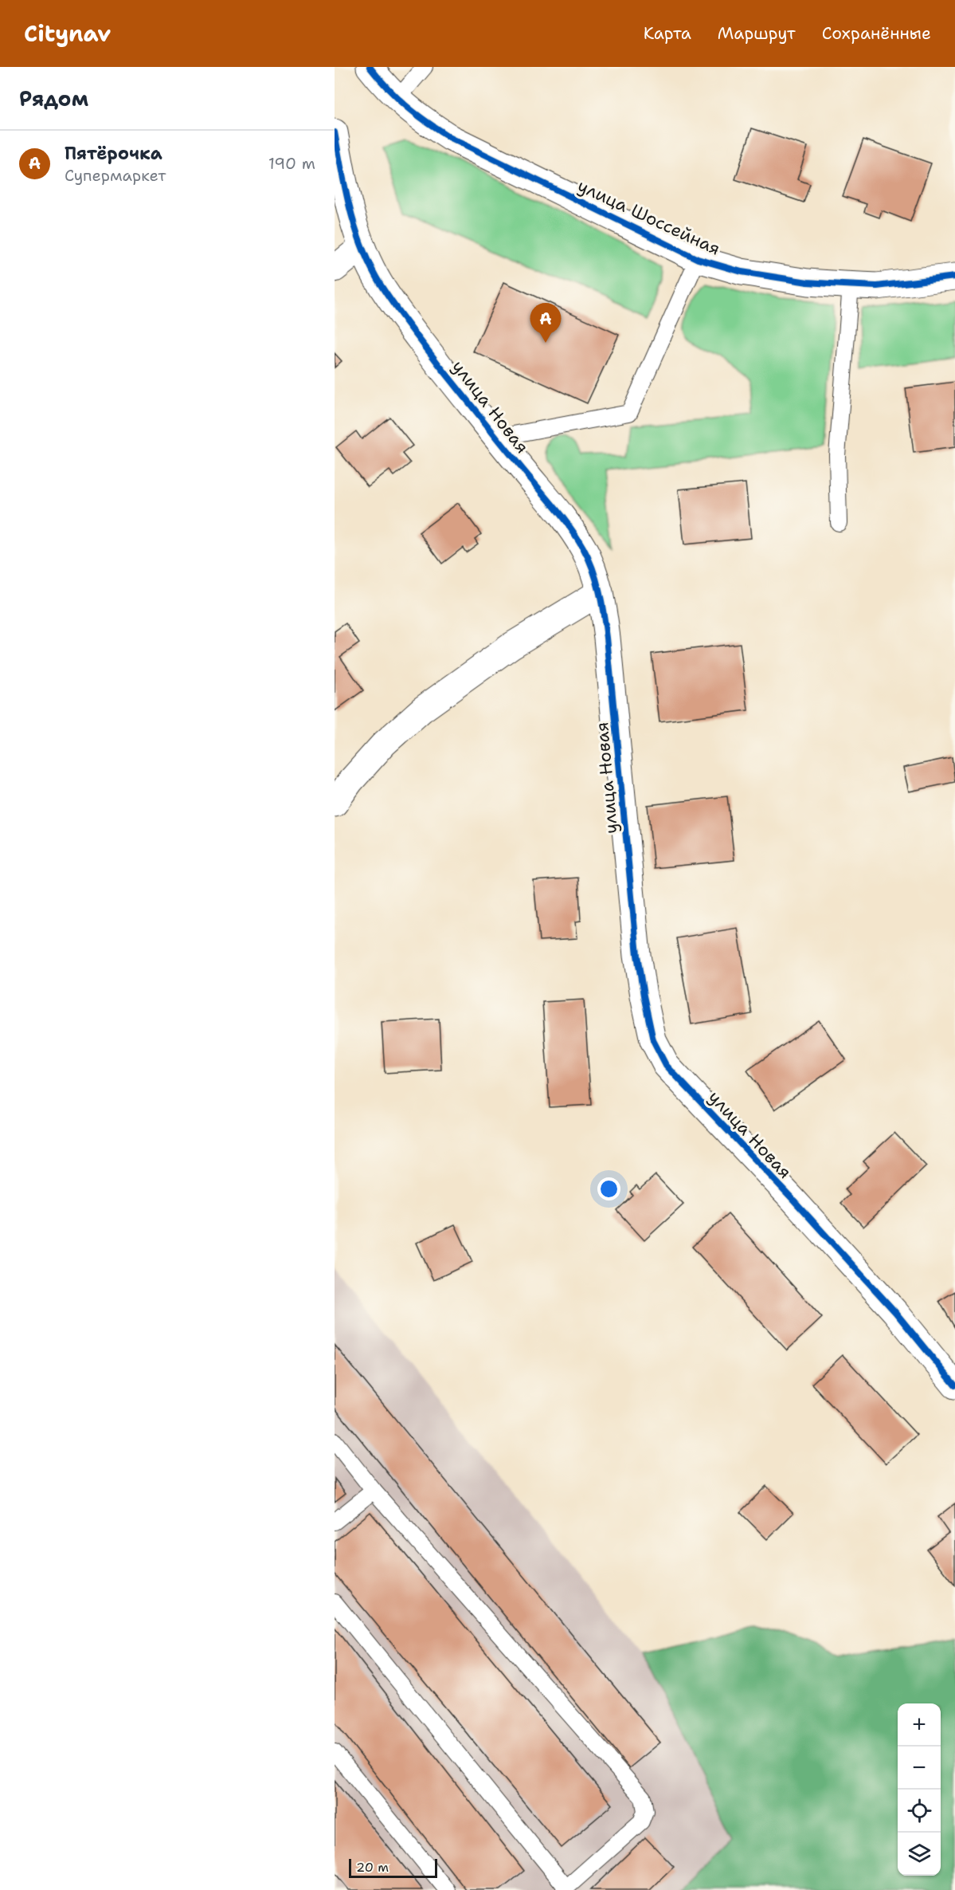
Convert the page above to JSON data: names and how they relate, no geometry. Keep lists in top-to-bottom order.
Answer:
{
  "streets": {
    "street": ["улица Шоссейная", "улица Новая"]
  },
  "scale_bar": "20 m",
  "page": {
    "header": "Citynav",
    "nav": ["Карта", "Маршрут", "Сохранённые"],
    "heading": "Рядом",
    "list": [
      {
        "mark": "A",
        "name": "Пятёрочка",
        "note": "Супермаркет",
        "value": "190 m"
      }
    ],
    "pins": "A",
    "map_buttons": ["+", "−"],
    "scale": "20 m"
  }
}
